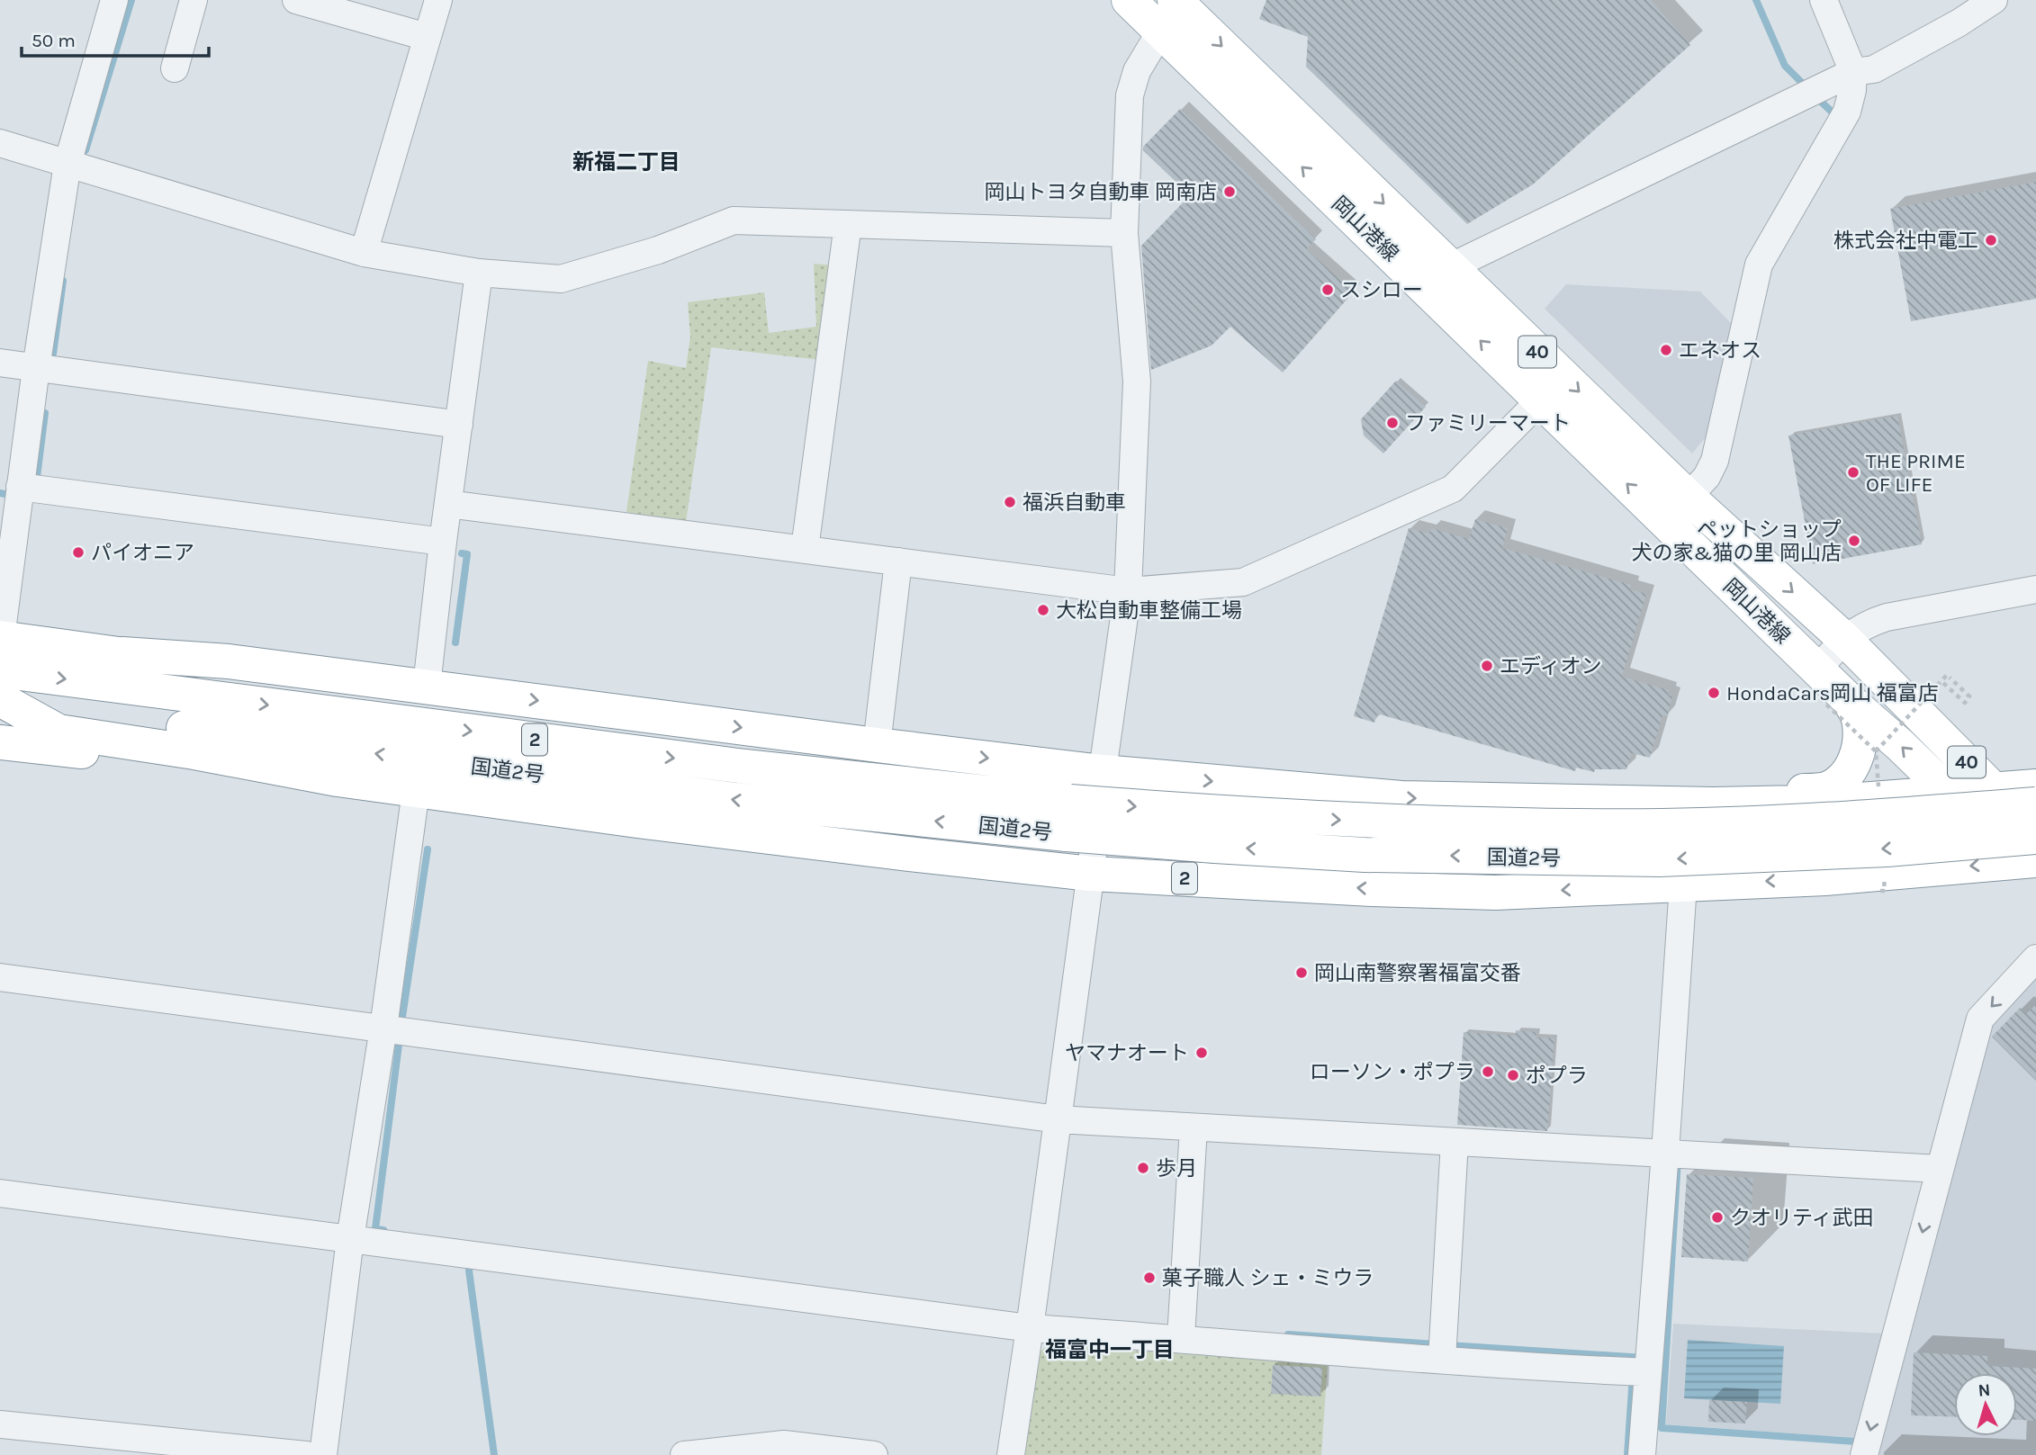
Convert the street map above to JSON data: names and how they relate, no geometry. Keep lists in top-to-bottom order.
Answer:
{
  "streets": {
    "main road": [
      "岡山港線",
      "40",
      "2",
      "国道2号"
    ]
  },
  "crossings": [
    ["岡山港線", "2"],
    ["岡山港線", "国道2号"],
    ["2", "国道2号"]
  ],
  "districts": ["新福二丁目", "福富中一丁目"],
  "places": [
    "岡山トヨタ自動車 岡南店",
    "株式会社中電工",
    "スシロー",
    "エネオス",
    "ファミリーマート",
    "THE PRIME OF LIFE",
    "福浜自動車",
    "ペットショップ 犬の家&猫の里 岡山店",
    "パイオニア",
    "大松自動車整備工場",
    "エディオン",
    "HondaCars岡山 福富店",
    "岡山南警察署福富交番",
    "ヤマナオート",
    "ローソン・ポプラ",
    "ポプラ",
    "歩月",
    "クオリティ武田",
    "菓子職人 シェ・ミウラ"
  ],
  "scale_bar": "50 m",
  "north": "top"
}
